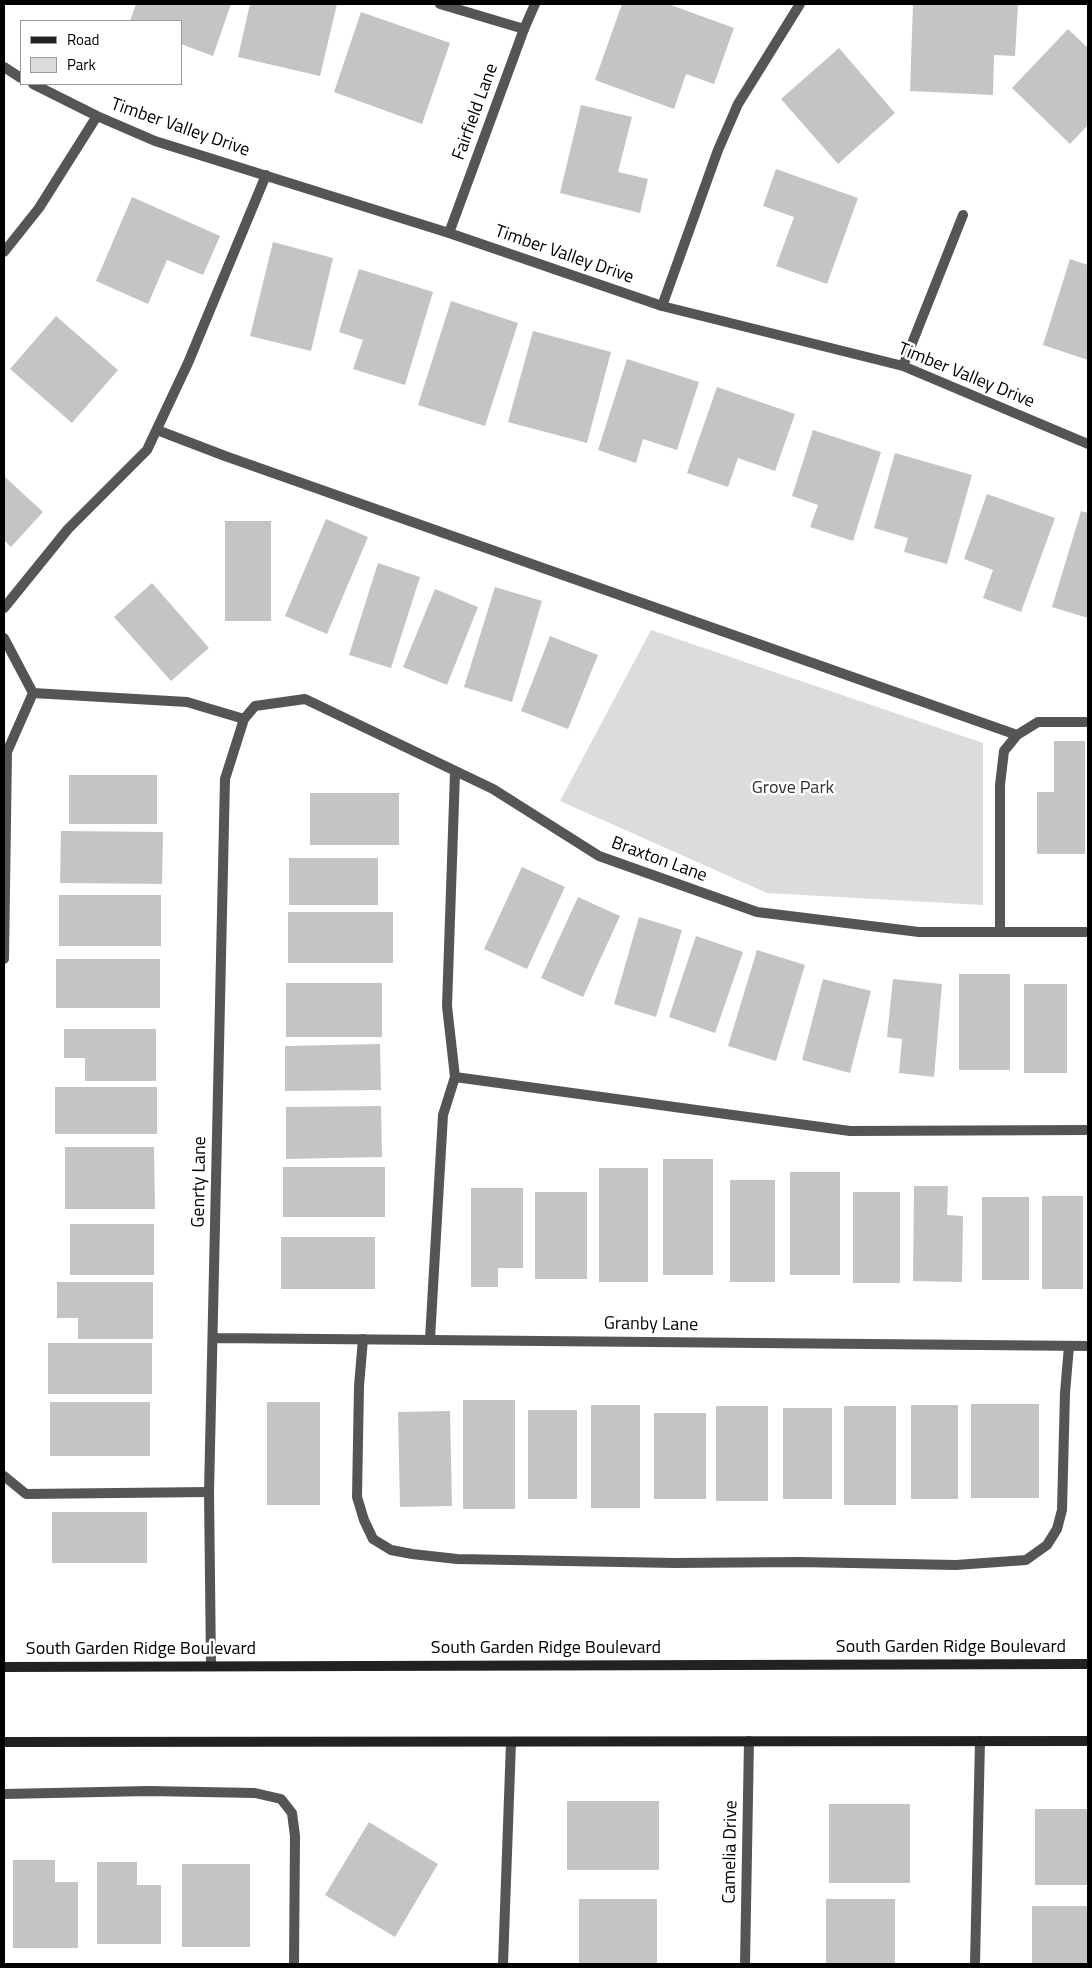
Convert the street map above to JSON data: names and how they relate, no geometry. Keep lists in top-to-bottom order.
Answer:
{
  "streets": {
    "main road": ["South Garden Ridge Boulevard"],
    "street": [
      "Fairfield Lane",
      "Timber Valley Drive",
      "Braxton Lane",
      "Genrty Lane",
      "Granby Lane",
      "Camelia Drive"
    ]
  },
  "crossings": [
    ["Fairfield Lane", "Timber Valley Drive"],
    ["Braxton Lane", "Genrty Lane"],
    ["Genrty Lane", "Granby Lane"],
    ["Genrty Lane", "South Garden Ridge Boulevard"]
  ],
  "parks": ["Grove Park"],
  "legend": ["Road", "Park"]
}
